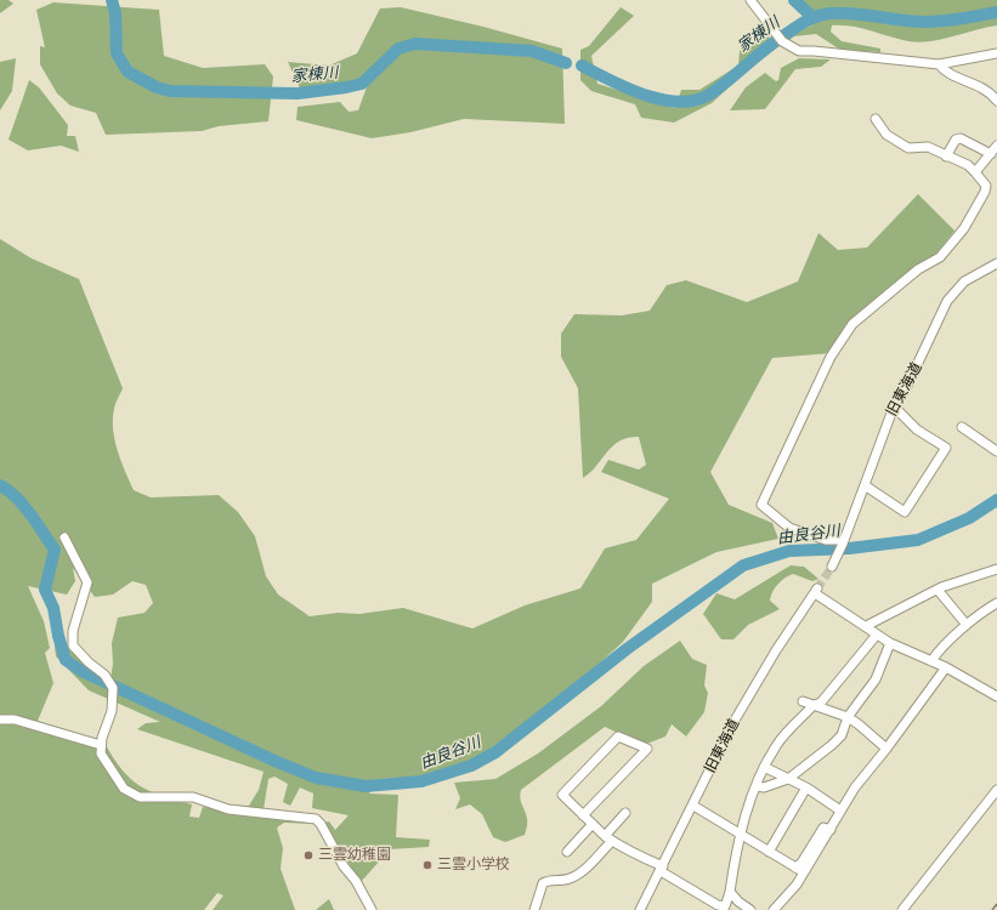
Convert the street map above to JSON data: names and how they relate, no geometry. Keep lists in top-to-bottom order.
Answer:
{
  "streets": {
    "street": ["旧東海道"]
  },
  "water": ["家棟川", "由良谷川"],
  "places": ["三雲幼稚園", "三雲小学校"]
}
